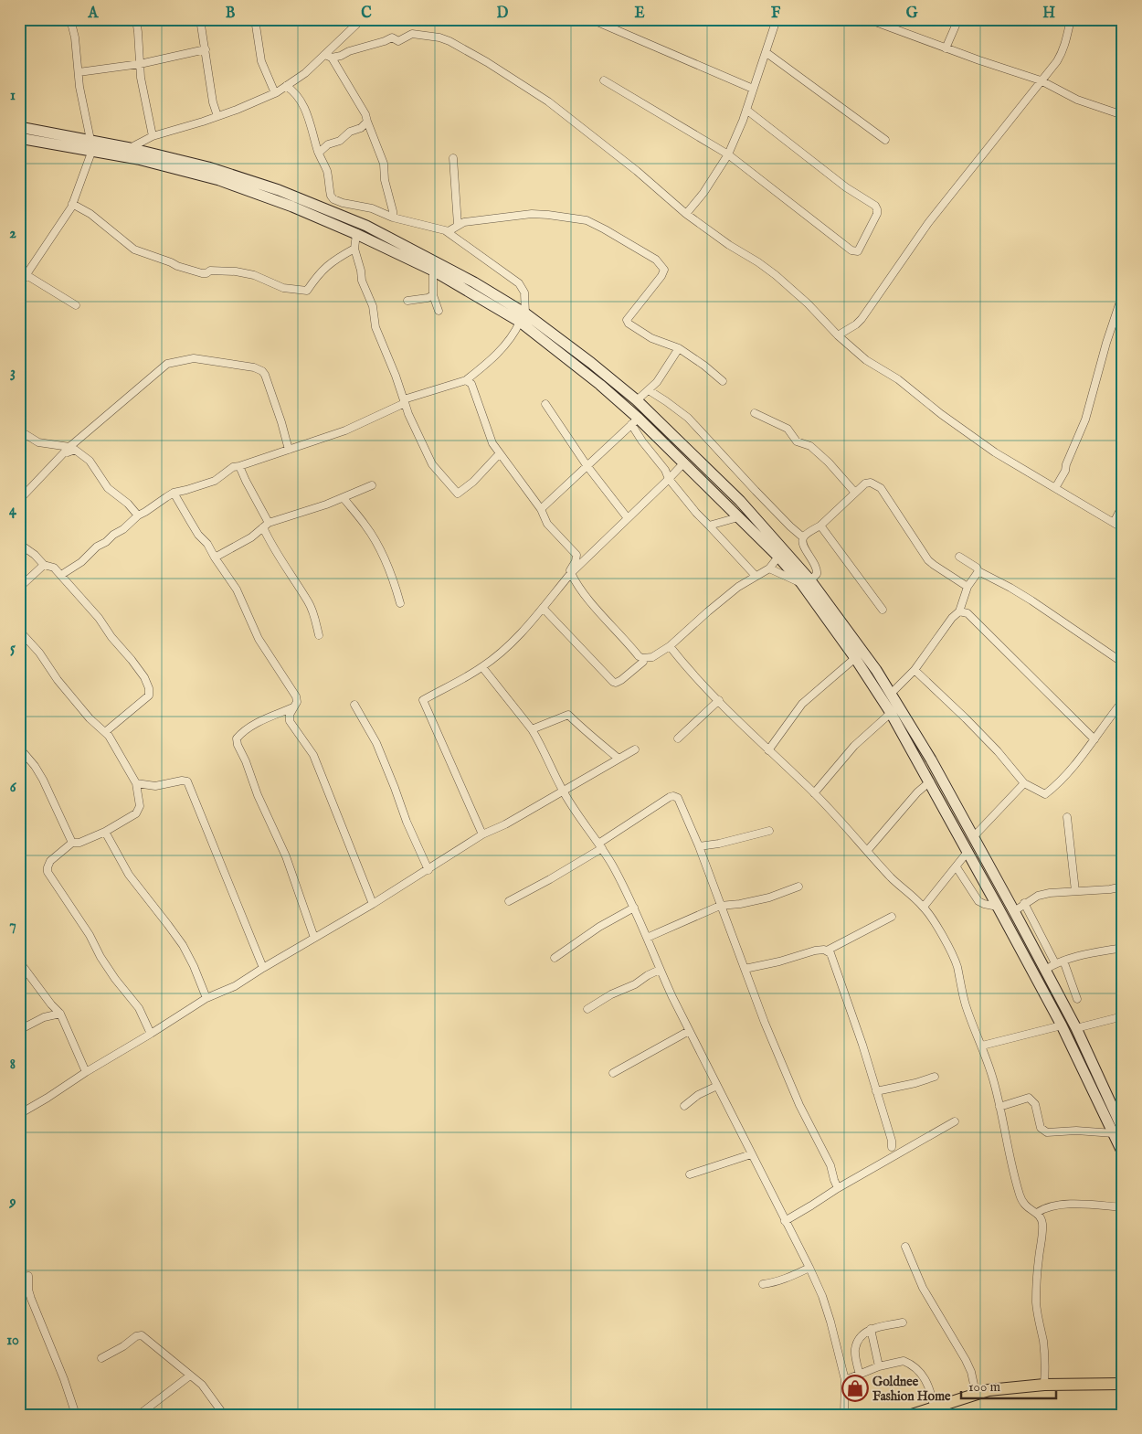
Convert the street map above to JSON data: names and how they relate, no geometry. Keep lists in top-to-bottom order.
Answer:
{
  "places": {
    "shop": ["Goldnee Fashion Home"]
  },
  "scale_bar": "100 m",
  "grid": {
    "columns": [
      "A",
      "B",
      "C",
      "D",
      "E",
      "F",
      "G",
      "H"
    ],
    "rows": [
      "1",
      "2",
      "3",
      "4",
      "5",
      "6",
      "7",
      "8",
      "9",
      "10"
    ]
  }
}
